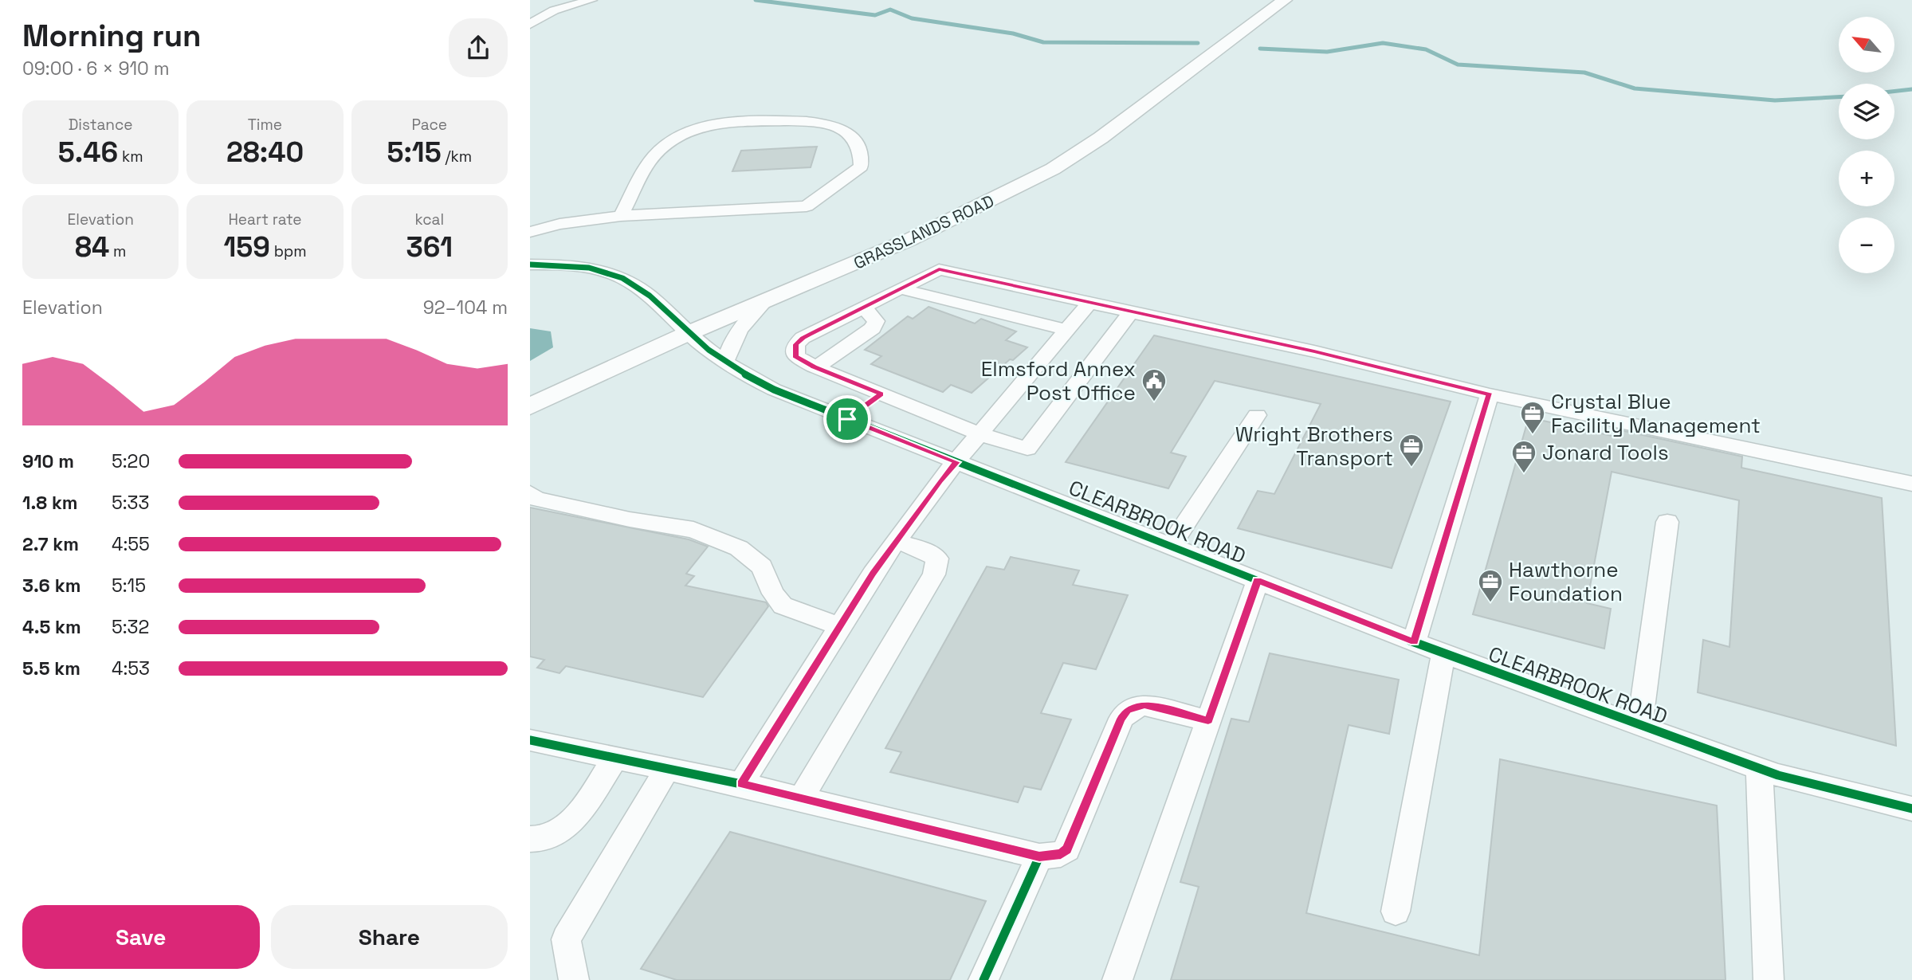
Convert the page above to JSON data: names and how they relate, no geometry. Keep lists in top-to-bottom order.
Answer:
{
  "streets": {
    "main road": ["GRASSLANDS ROAD"],
    "street": ["CLEARBROOK ROAD"]
  },
  "crossings": [
    ["GRASSLANDS ROAD", "CLEARBROOK ROAD"]
  ],
  "places": {
    "public building": ["Elmsford Annex Post Office"],
    "office": [
      "Crystal Blue Facility Management",
      "Wright Brothers Transport",
      "Jonard Tools",
      "Hawthorne Foundation"
    ]
  },
  "north": "top left",
  "page": {
    "heading": ["Morning run", "09:00 · 6 × 910 m"],
    "map_buttons": ["+", "−"],
    "stats": [
      ["Distance", "5.46 km"],
      ["Time", "28:40"],
      ["Pace", "5:15 /km"],
      ["Elevation", "84 m"],
      ["Heart rate", "159 bpm"],
      ["kcal", "361"]
    ],
    "chart": ["Elevation", "92–104 m"],
    "list": [
      {
        "name": "910 m",
        "note": "5:20"
      },
      {
        "name": "1.8 km",
        "note": "5:33"
      },
      {
        "name": "2.7 km",
        "note": "4:55"
      },
      {
        "name": "3.6 km",
        "note": "5:15"
      },
      {
        "name": "4.5 km",
        "note": "5:32"
      },
      {
        "name": "5.5 km",
        "note": "4:53"
      }
    ],
    "buttons": ["Save", "Share"]
  }
}
